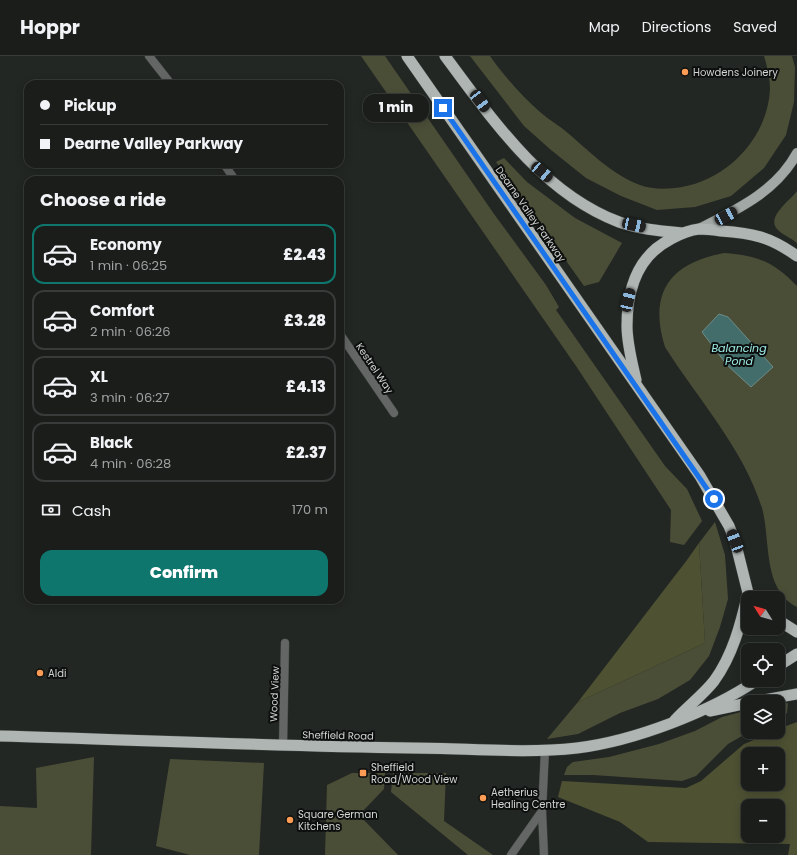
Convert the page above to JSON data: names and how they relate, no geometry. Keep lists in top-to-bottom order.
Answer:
{
  "streets": {
    "highway": ["Dearne Valley Parkway", "Sheffield Road"],
    "street": ["Kestrel Way", "Wood View"]
  },
  "crossings": [
    ["Wood View", "Sheffield Road"]
  ],
  "water": ["Balancing Pond"],
  "places": {
    "other": [
      "Howdens Joinery",
      "Aldi",
      "Aetherius Healing Centre",
      "Square German Kitchens"
    ],
    "transit": ["Sheffield Road/Wood View"]
  },
  "north": "top left",
  "page": {
    "header": "Hoppr",
    "nav": ["Map", "Directions", "Saved"],
    "banner": ["Pickup", "Dearne Valley Parkway"],
    "bubble": "1 min",
    "heading": "Choose a ride",
    "list": [
      {
        "name": "Economy",
        "note": "1 min · 06:25",
        "value": "£2.43"
      },
      {
        "name": "Comfort",
        "note": "2 min · 06:26",
        "value": "£3.28"
      },
      {
        "name": "XL",
        "note": "3 min · 06:27",
        "value": "£4.13"
      },
      {
        "name": "Black",
        "note": "4 min · 06:28",
        "value": "£2.37"
      }
    ],
    "pay": ["Cash", "170 m"],
    "buttons": "Confirm",
    "map_buttons": ["+", "−"]
  }
}
